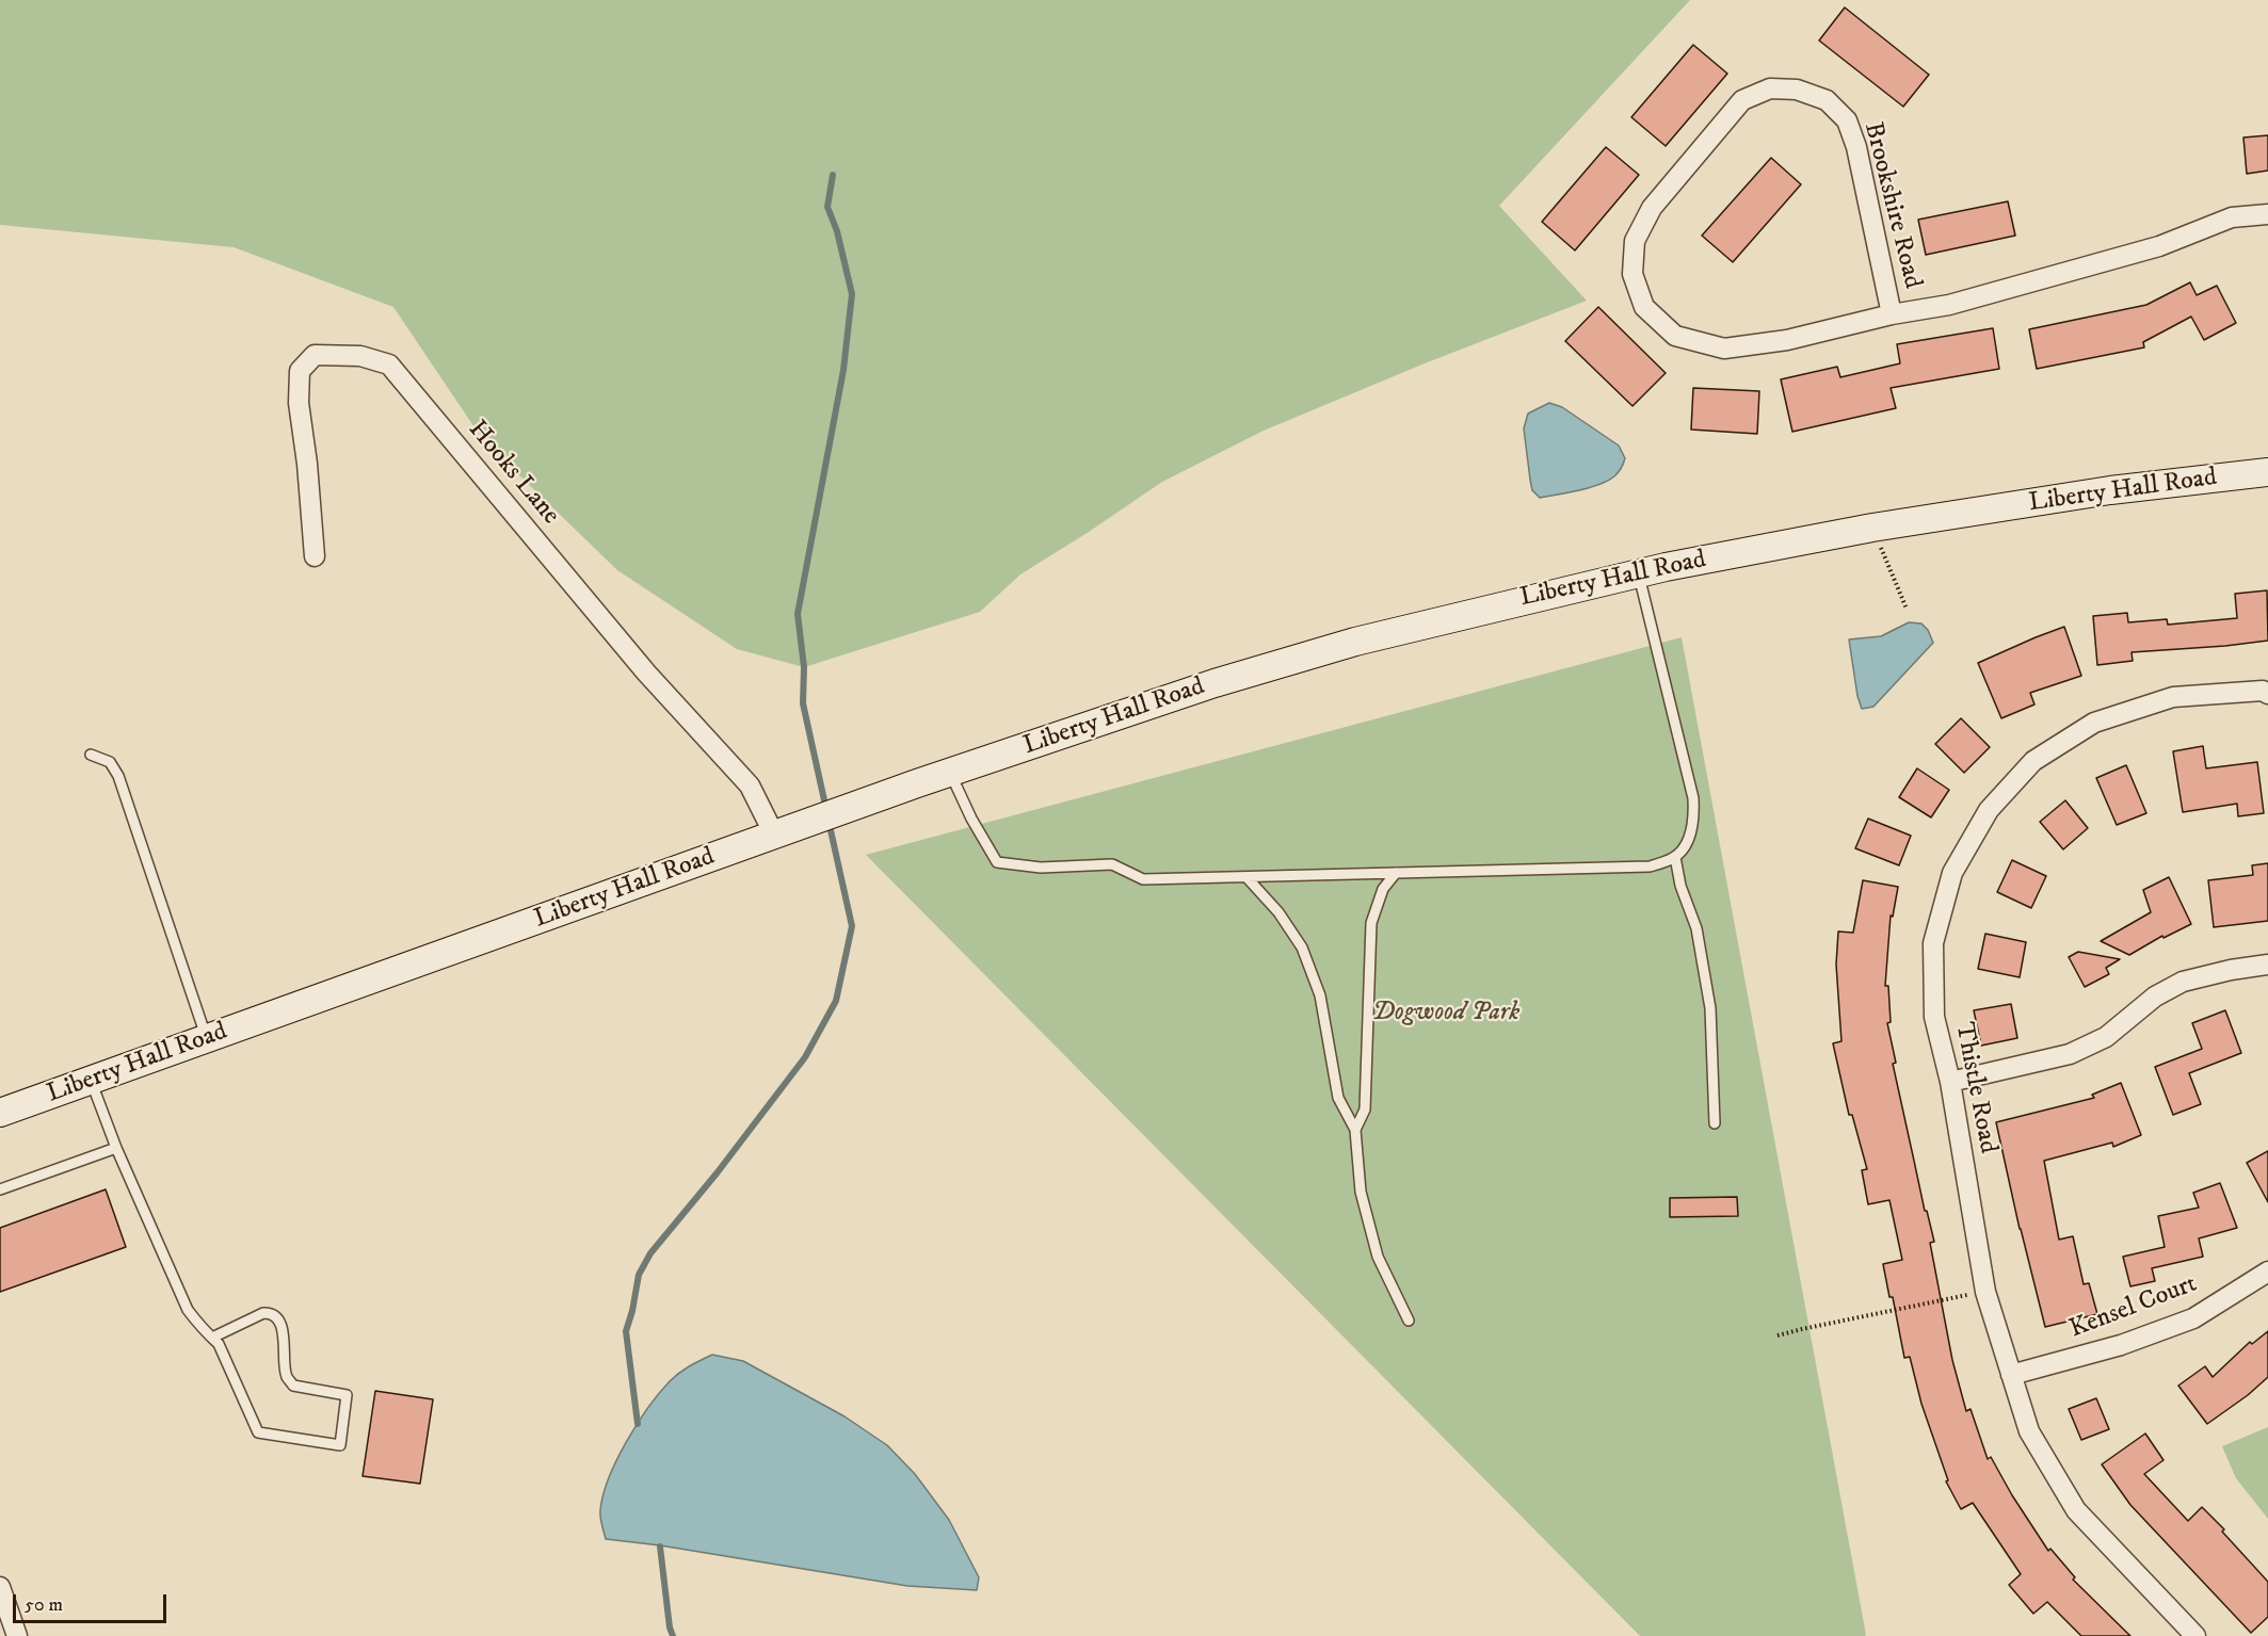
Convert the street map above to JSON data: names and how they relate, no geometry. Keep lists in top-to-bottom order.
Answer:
{
  "streets": {
    "main road": ["Liberty Hall Road"],
    "street": [
      "Brookshire Road",
      "Hooks Lane",
      "Thistle Road",
      "Kensel Court"
    ]
  },
  "crossings": [
    ["Hooks Lane", "Liberty Hall Road"],
    ["Thistle Road", "Kensel Court"]
  ],
  "parks": ["Dogwood Park"],
  "scale_bar": "50 m"
}
